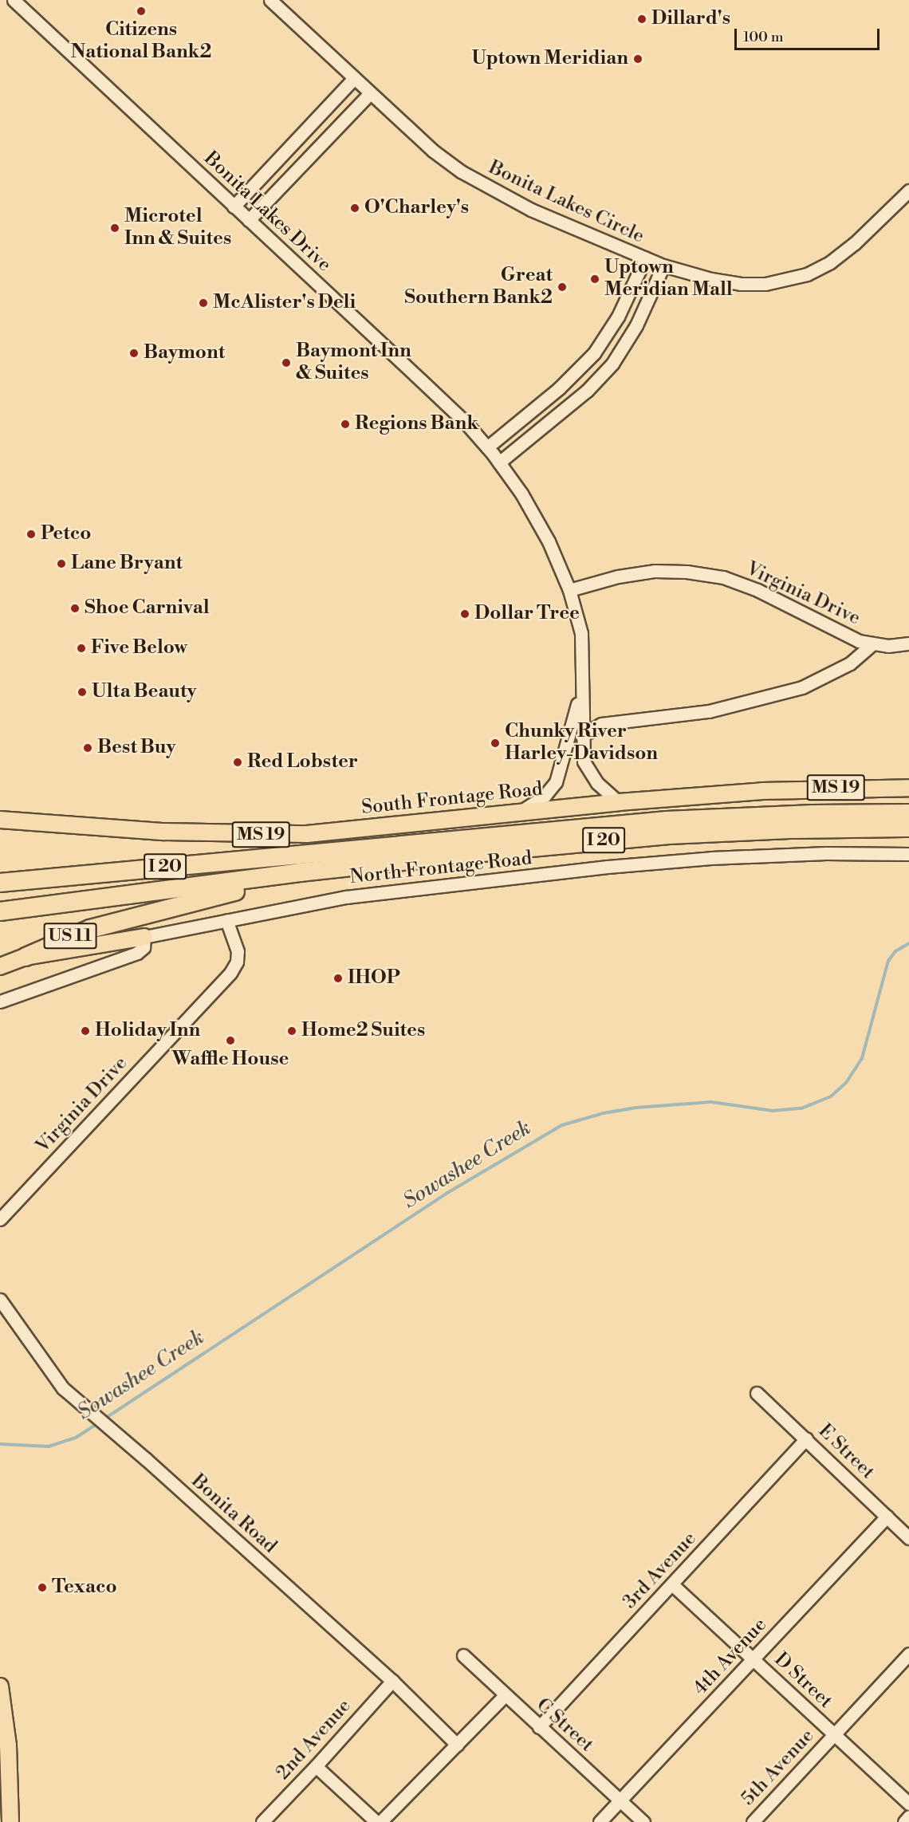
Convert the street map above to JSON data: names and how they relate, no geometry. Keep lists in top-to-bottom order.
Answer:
{
  "streets": {
    "highway": ["I 20", "US 11"],
    "main road": ["MS 19", "South Frontage Road"],
    "street": [
      "Bonita Lakes Circle",
      "Bonita Lakes Drive",
      "Virginia Drive",
      "North Frontage Road",
      "E Street",
      "Bonita Road",
      "3rd Avenue",
      "4th Avenue",
      "D Street",
      "C Street",
      "2nd Avenue",
      "5th Avenue"
    ]
  },
  "crossings": [
    ["Bonita Lakes Drive", "Virginia Drive"],
    ["Virginia Drive", "North Frontage Road"],
    ["I 20", "US 11"],
    ["E Street", "3rd Avenue"],
    ["E Street", "4th Avenue"],
    ["Bonita Road", "2nd Avenue"],
    ["3rd Avenue", "D Street"],
    ["3rd Avenue", "C Street"],
    ["4th Avenue", "D Street"],
    ["4th Avenue", "C Street"],
    ["D Street", "5th Avenue"]
  ],
  "water": ["Sowashee Creek"],
  "places": [
    "Citizens National Bank2",
    "Dillard's",
    "Uptown Meridian",
    "O'Charley's",
    "Microtel Inn & Suites",
    "Uptown Meridian Mall",
    "Great Southern Bank2",
    "McAlister's Deli",
    "Baymont",
    "Baymont Inn & Suites",
    "Regions Bank",
    "Petco",
    "Lane Bryant",
    "Shoe Carnival",
    "Dollar Tree",
    "Five Below",
    "Ulta Beauty",
    "Chunky River Harley-Davidson",
    "Best Buy",
    "Red Lobster",
    "IHOP",
    "Holiday Inn",
    "Home2 Suites",
    "Waffle House",
    "Texaco"
  ],
  "scale_bar": "100 m"
}
